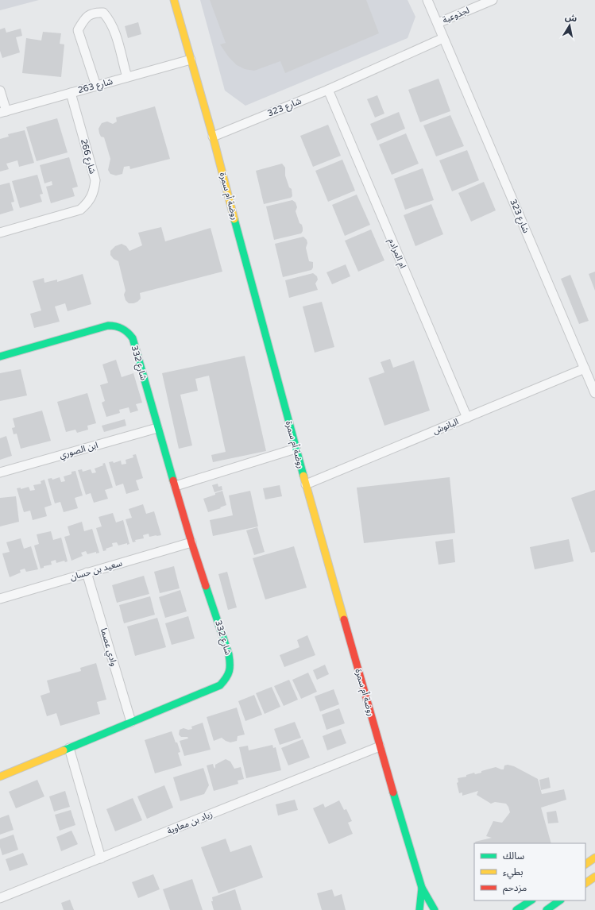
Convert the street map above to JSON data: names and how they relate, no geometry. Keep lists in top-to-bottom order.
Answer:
{
  "streets": {
    "street": [
      "لجذوعية",
      "شارع 263",
      "شارع 323",
      "شارع 266",
      "روضة أم سمرة",
      "ام المرادم",
      "شارع 332",
      "البانوش",
      "ابن الصوري",
      "سعيد بن حسان",
      "وادي عصما",
      "زياد بن معاوية"
    ]
  },
  "crossings": [
    ["لجذوعية", "شارع 323"],
    ["شارع 263", "شارع 266"],
    ["شارع 263", "روضة أم سمرة"],
    ["شارع 323", "روضة أم سمرة"],
    ["شارع 323", "ام المرادم"],
    ["شارع 323", "البانوش"],
    ["روضة أم سمرة", "البانوش"],
    ["روضة أم سمرة", "زياد بن معاوية"],
    ["ام المرادم", "البانوش"],
    ["شارع 332", "ابن الصوري"],
    ["شارع 332", "سعيد بن حسان"],
    ["شارع 332", "وادي عصما"],
    ["سعيد بن حسان", "وادي عصما"]
  ],
  "legend": ["سالك", "بطيء", "مزدحم"],
  "north": "top"
}
